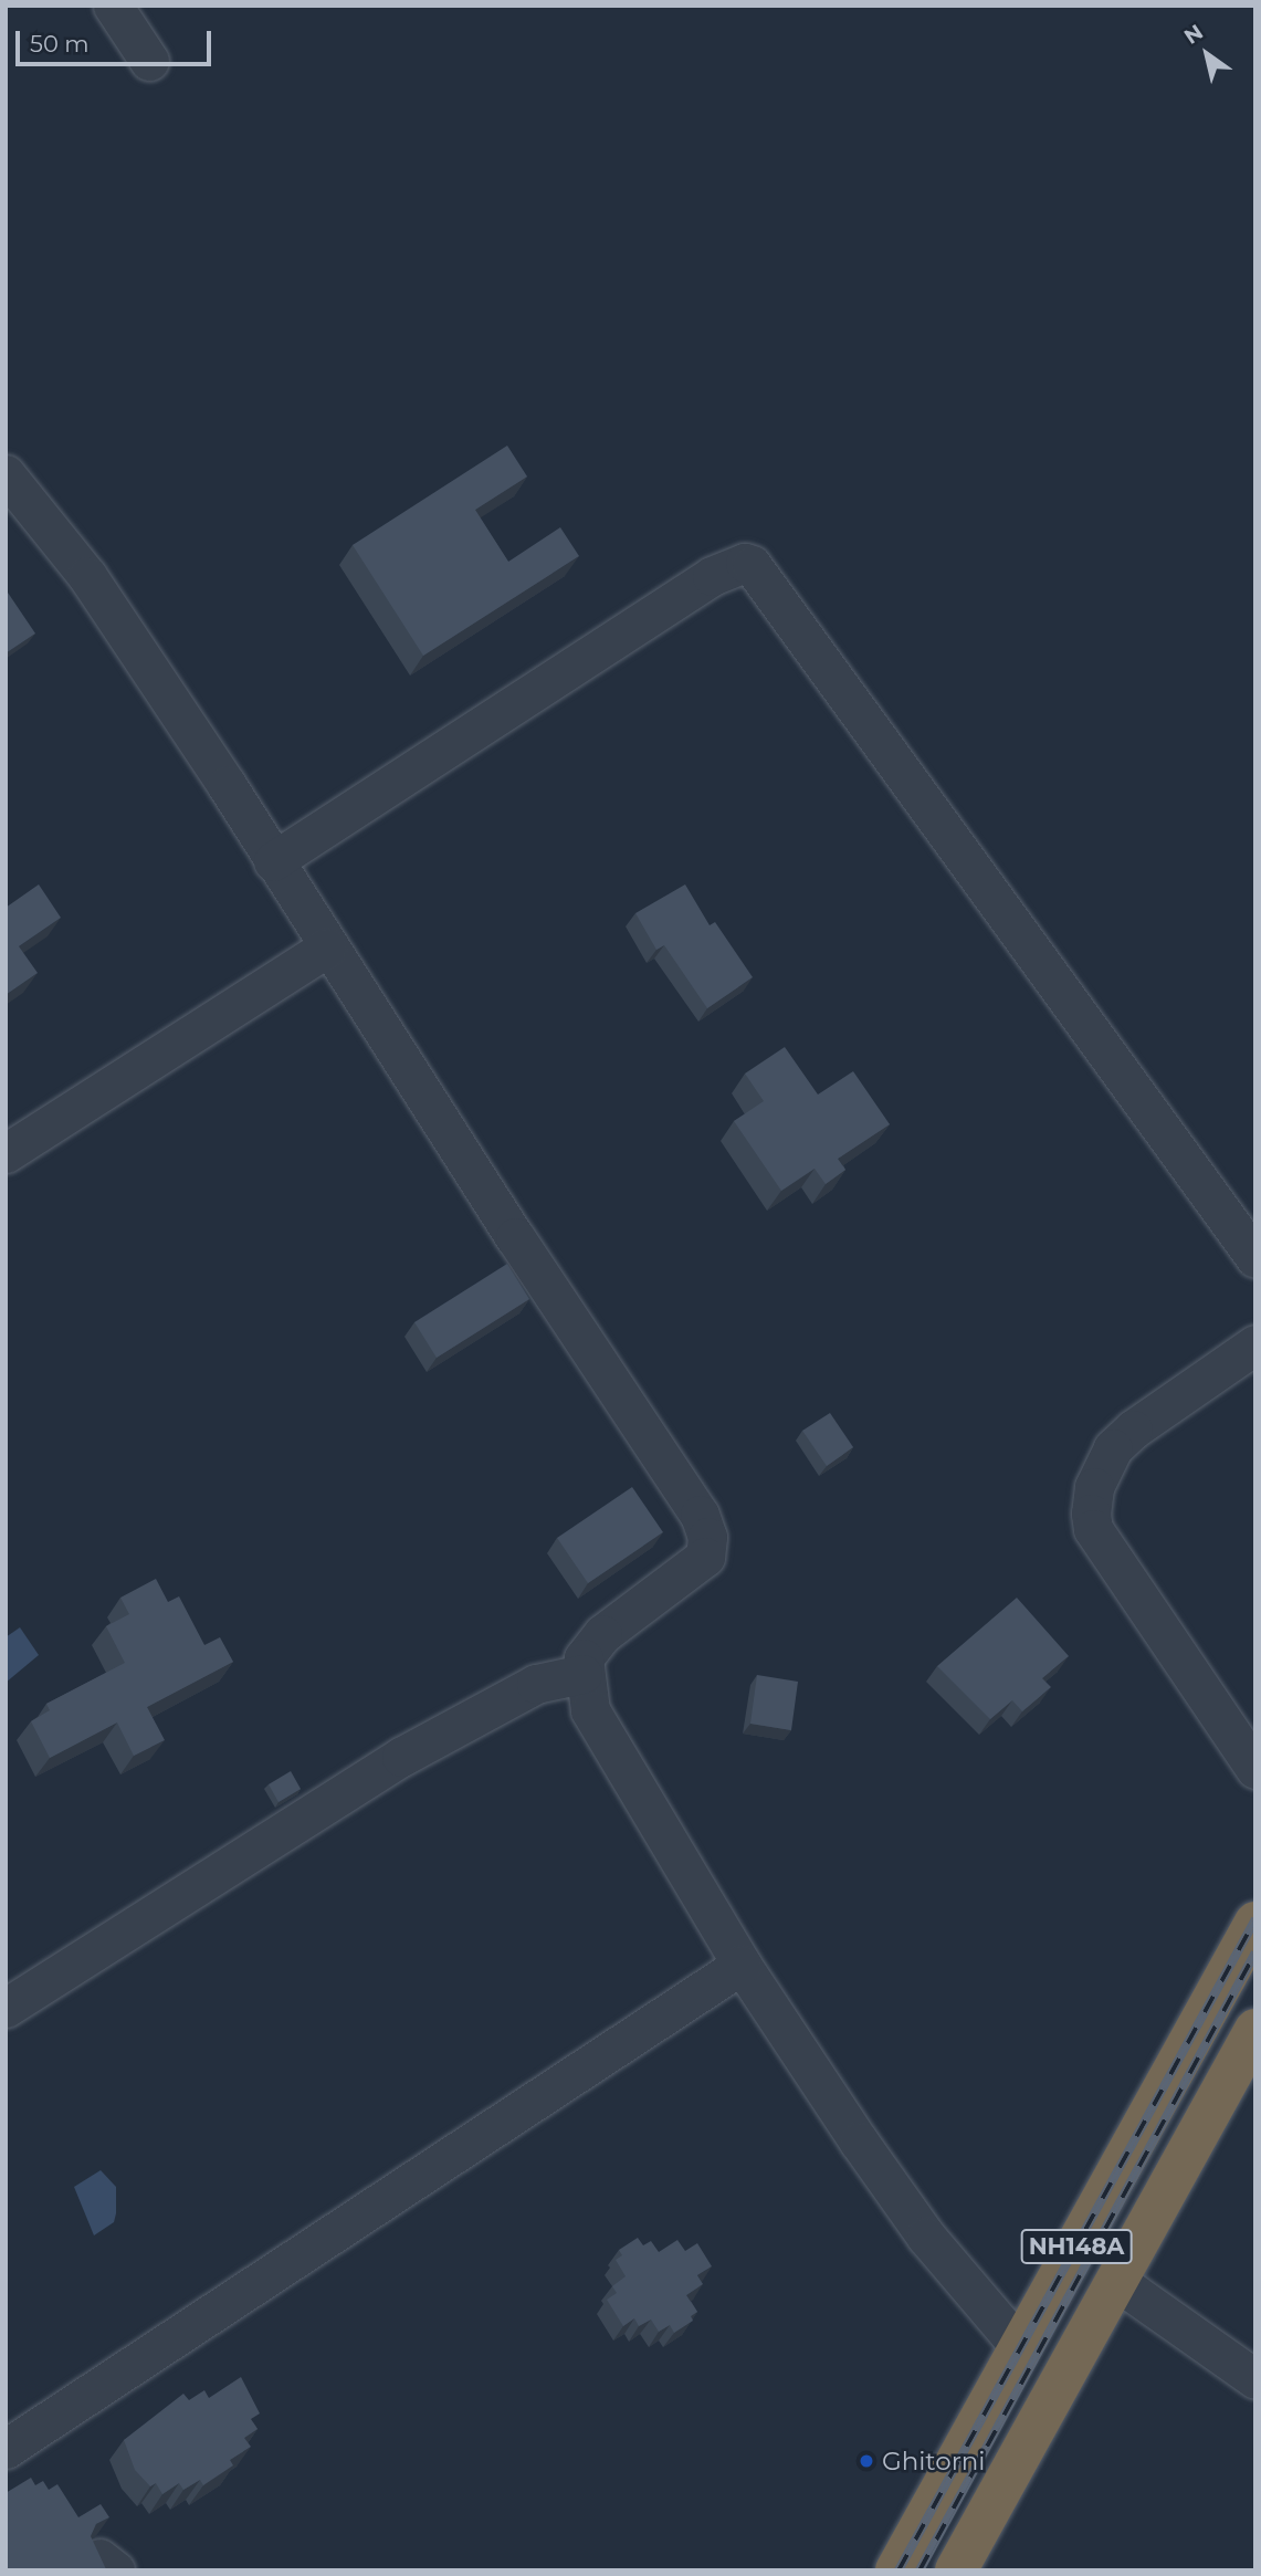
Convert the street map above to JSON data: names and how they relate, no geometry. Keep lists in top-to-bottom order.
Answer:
{
  "streets": {
    "highway": ["NH148A"]
  },
  "places": ["Ghitorni"],
  "scale_bar": "50 m",
  "north": "top left"
}
